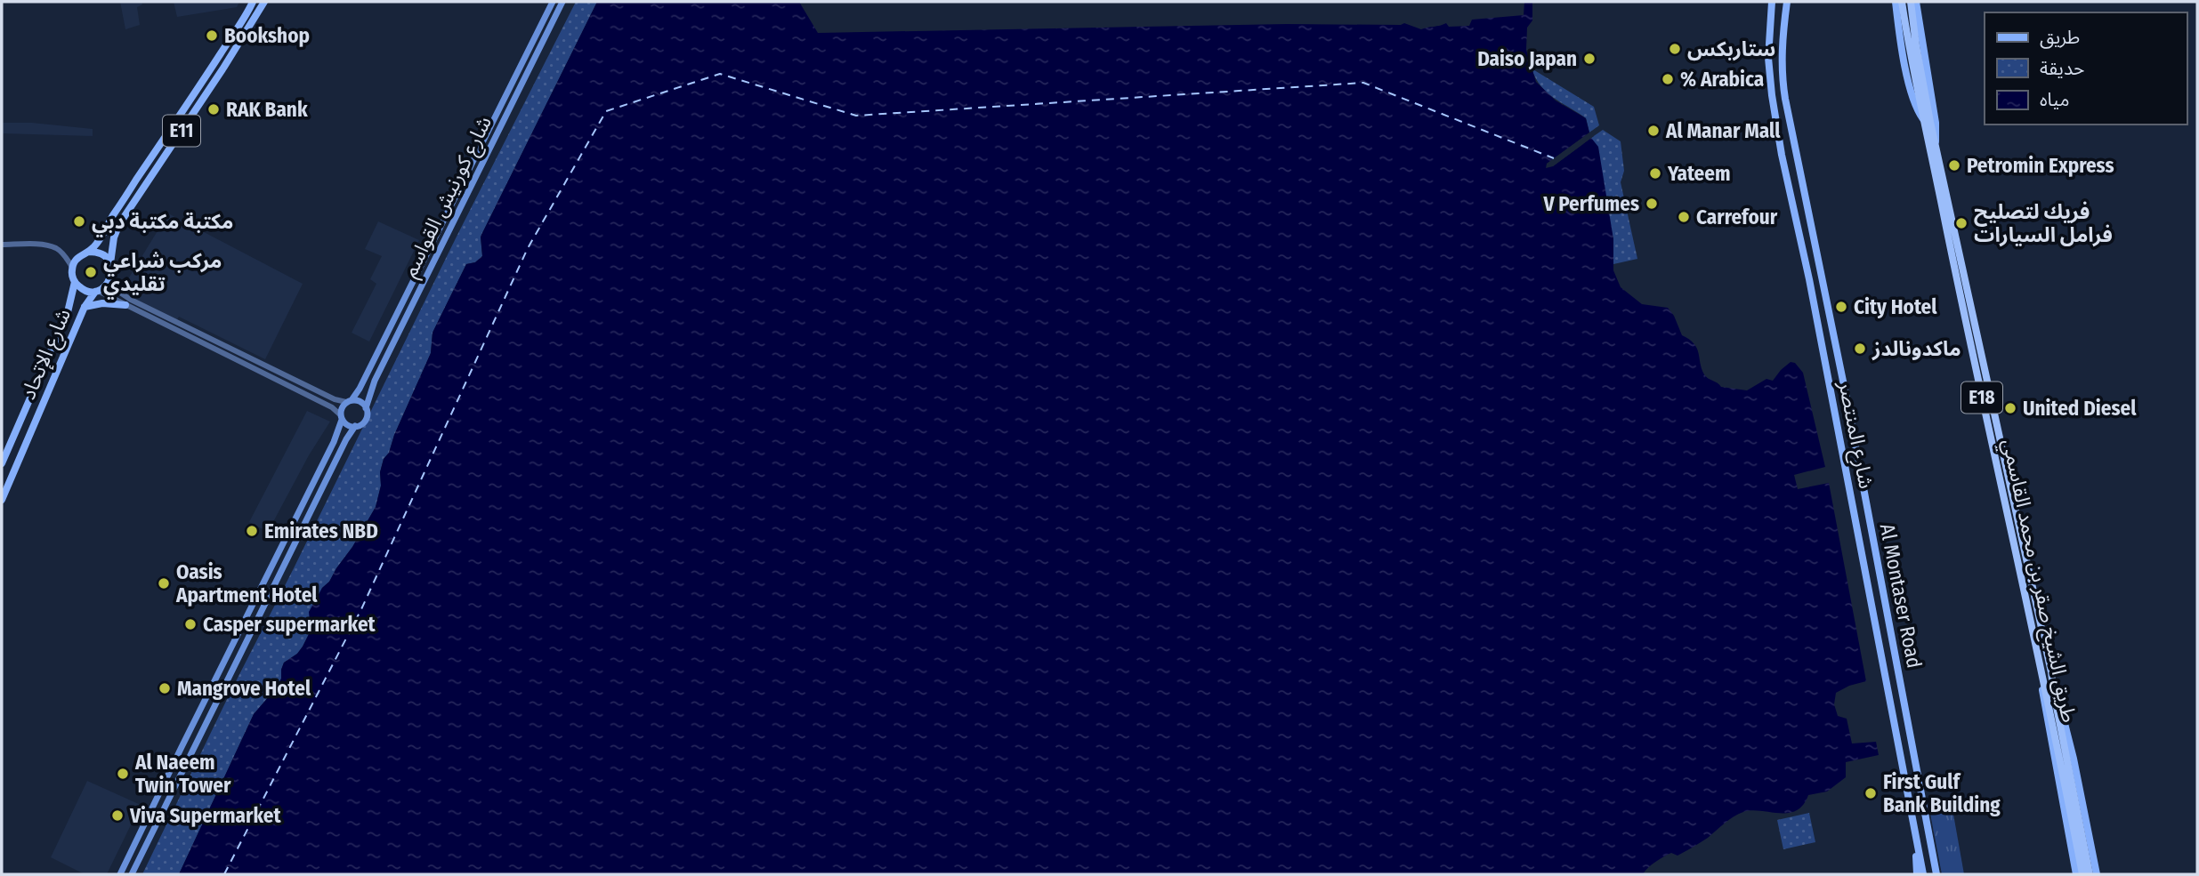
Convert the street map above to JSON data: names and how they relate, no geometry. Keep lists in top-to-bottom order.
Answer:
{
  "streets": {
    "highway": ["E18", "طريق الشيخ صقر بن محمد القاسمي"],
    "main road": [
      "E11",
      "شارع كورنيش القواسم",
      "شارع الإتحاد",
      "شارع المنتصر",
      "Al Montaser Road"
    ]
  },
  "crossings": [
    ["E11", "شارع الإتحاد"]
  ],
  "places": [
    "Bookshop",
    "ستاربكس",
    "Daiso Japan",
    "% Arabica",
    "RAK Bank",
    "Al Manar Mall",
    "Petromin Express",
    "Yateem",
    "V Perfumes",
    "Carrefour",
    "مكتبة مكتبة دبي",
    "فريك لتصليح فرامل السيارات",
    "مركب شراعي تقليدي",
    "City Hotel",
    "ماكدونالدز",
    "United Diesel",
    "Emirates NBD",
    "Oasis Apartment Hotel",
    "Casper supermarket",
    "Mangrove Hotel",
    "Al Naeem Twin Tower",
    "First Gulf Bank Building",
    "Viva Supermarket"
  ],
  "legend": ["طريق", "حديقة", "مياه"]
}
